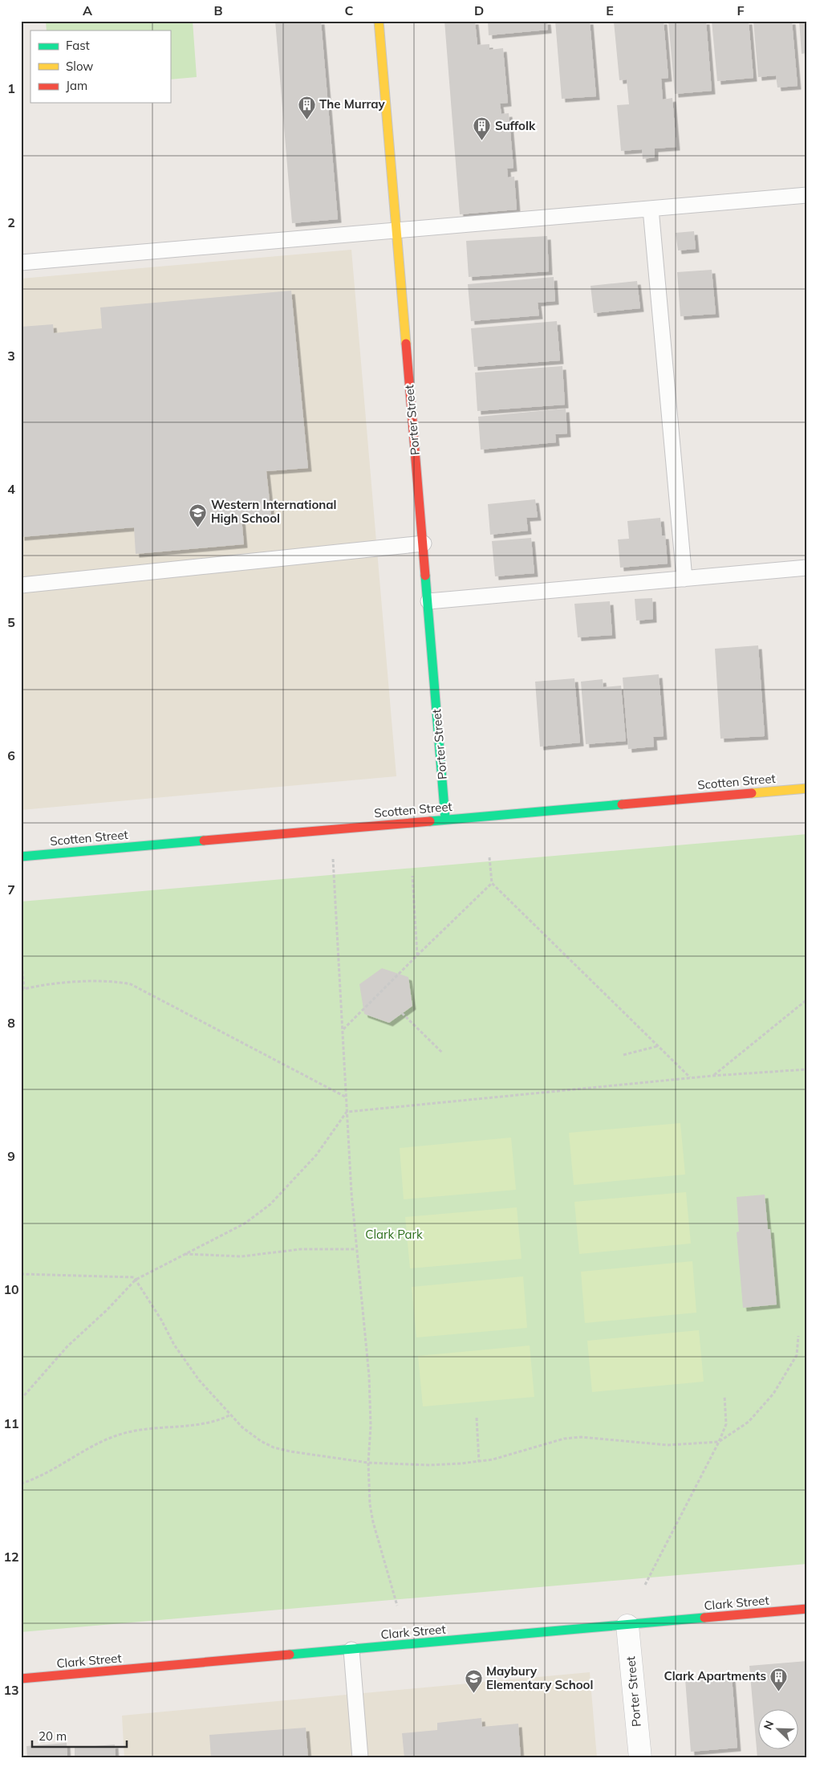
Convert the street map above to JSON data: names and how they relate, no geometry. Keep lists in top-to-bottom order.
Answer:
{
  "streets": {
    "street": ["Porter Street", "Scotten Street", "Clark Street"]
  },
  "crossings": [
    ["Porter Street", "Scotten Street"],
    ["Porter Street", "Clark Street"]
  ],
  "parks": ["Clark Park"],
  "places": {
    "building": ["The Murray", "Suffolk", "Clark Apartments"],
    "school or university": ["Western International High School", "Maybury Elementary School"]
  },
  "legend": ["Fast", "Slow", "Jam"],
  "scale_bar": "20 m",
  "north": "top left",
  "grid": {
    "columns": [
      "A",
      "B",
      "C",
      "D",
      "E",
      "F"
    ],
    "rows": [
      "1",
      "2",
      "3",
      "4",
      "5",
      "6",
      "7",
      "8",
      "9",
      "10",
      "11",
      "12",
      "13"
    ]
  }
}
